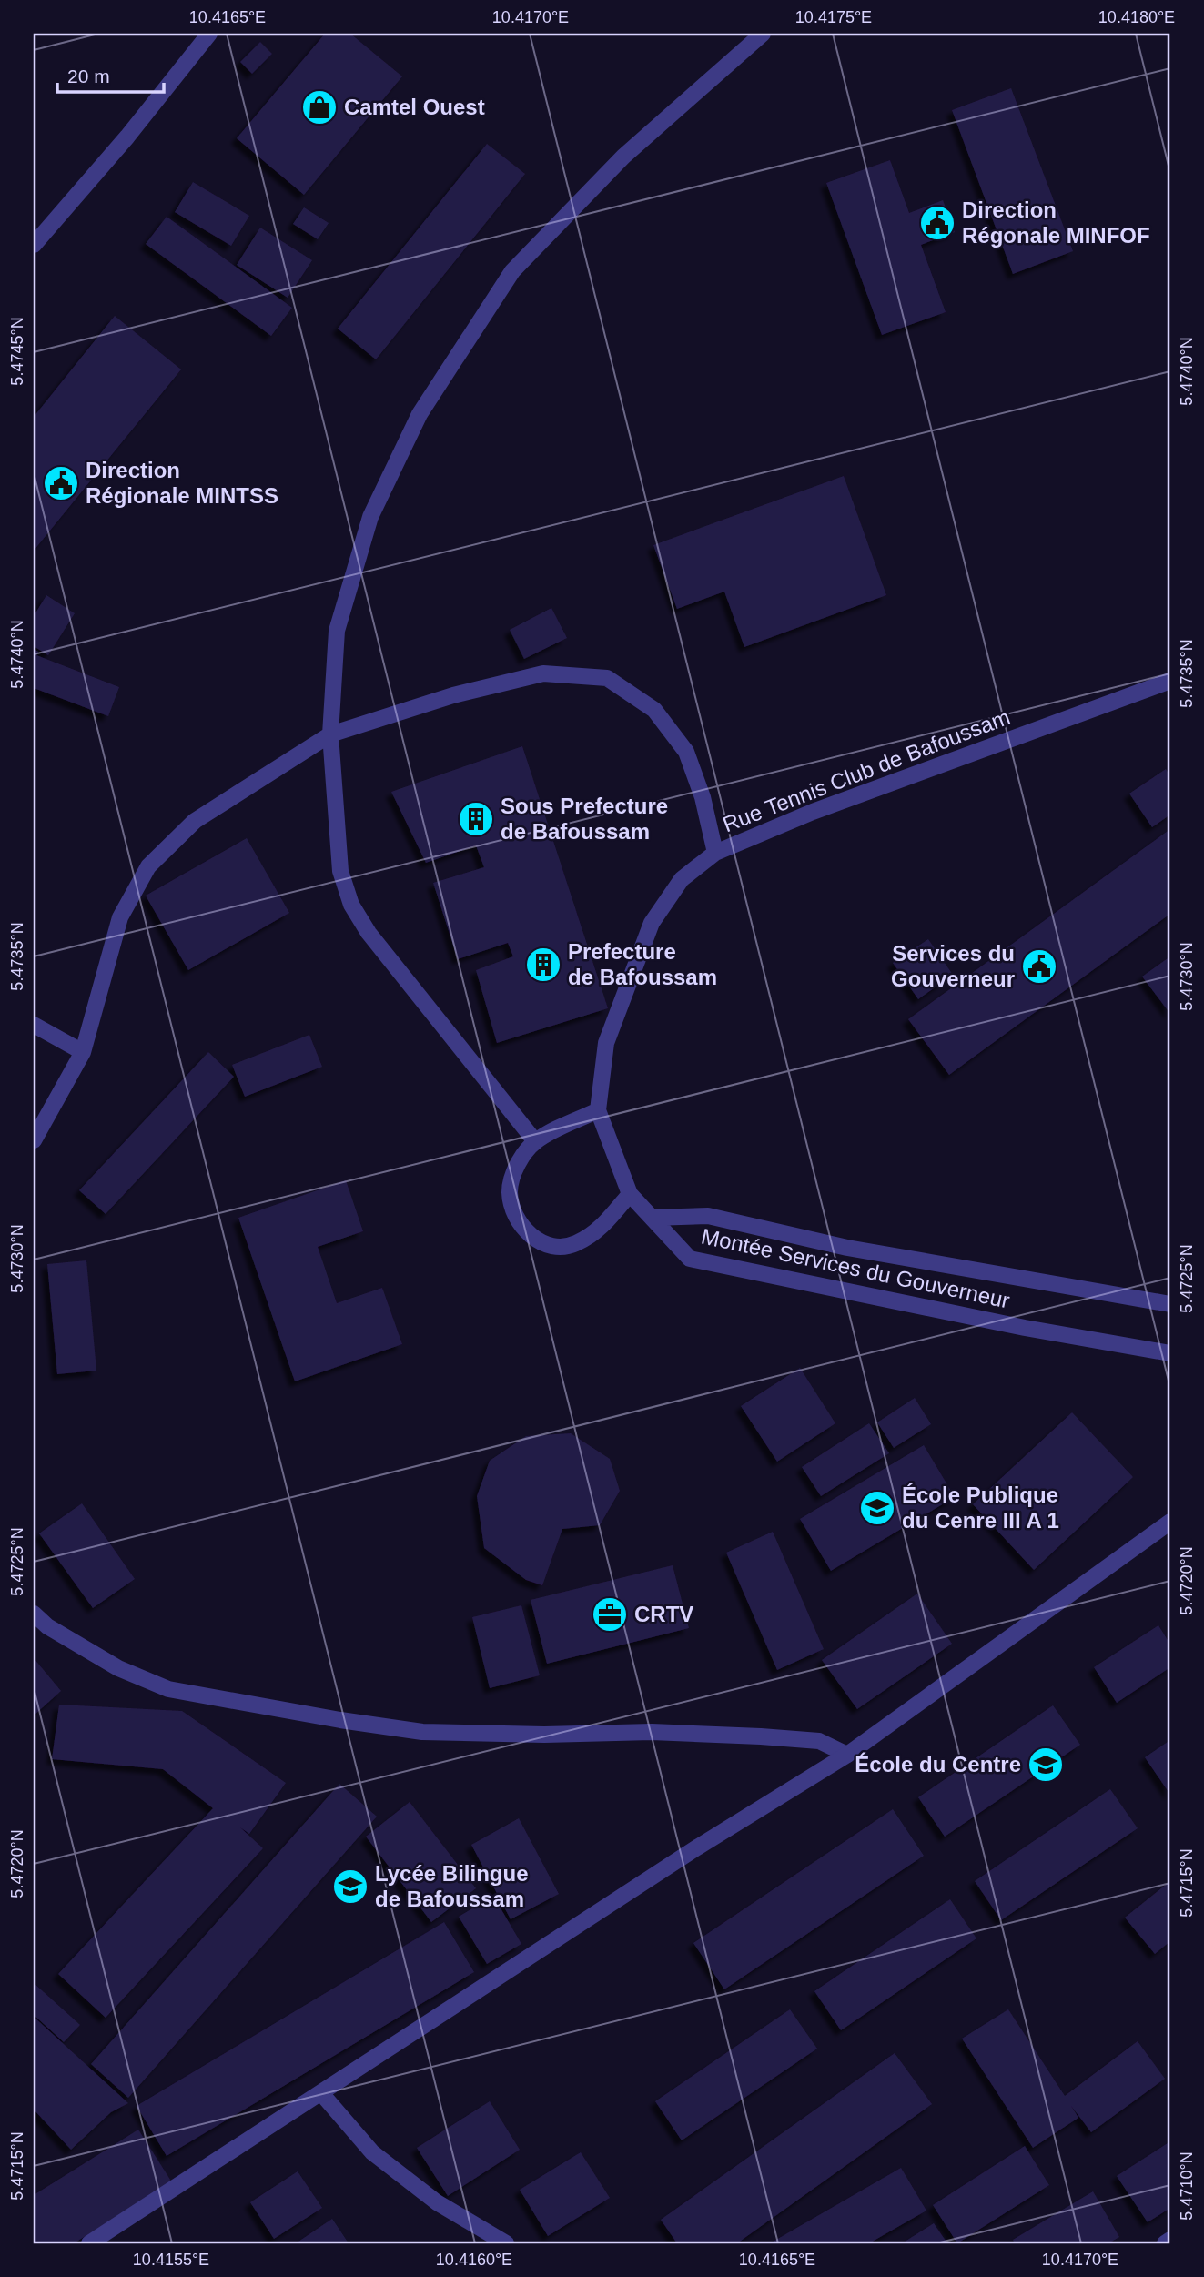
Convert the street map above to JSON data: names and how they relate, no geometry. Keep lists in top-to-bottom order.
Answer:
{
  "streets": {
    "street": ["Rue Tennis Club de Bafoussam", "Montée Services du Gouverneur"]
  },
  "crossings": [
    ["Rue Tennis Club de Bafoussam", "Montée Services du Gouverneur"]
  ],
  "places": {
    "shop": ["Camtel Ouest"],
    "public building": ["Direction Régonale MINFOF", "Direction Régionale MINTSS", "Services du Gouverneur"],
    "building": ["Sous Prefecture de Bafoussam", "Prefecture de Bafoussam"],
    "school or university": ["École Publique du Cenre III A 1", "École du Centre", "Lycée Bilingue de Bafoussam"],
    "office": ["CRTV"]
  },
  "scale_bar": "20 m",
  "coordinates": [
    "10.4165°E",
    "10.4170°E",
    "10.4175°E",
    "10.4180°E",
    "5.4745°N",
    "5.4740°N",
    "5.4735°N",
    "5.4730°N",
    "5.4725°N",
    "5.4720°N",
    "5.4715°N",
    "5.4710°N",
    "10.4155°E",
    "10.4160°E"
  ]
}
